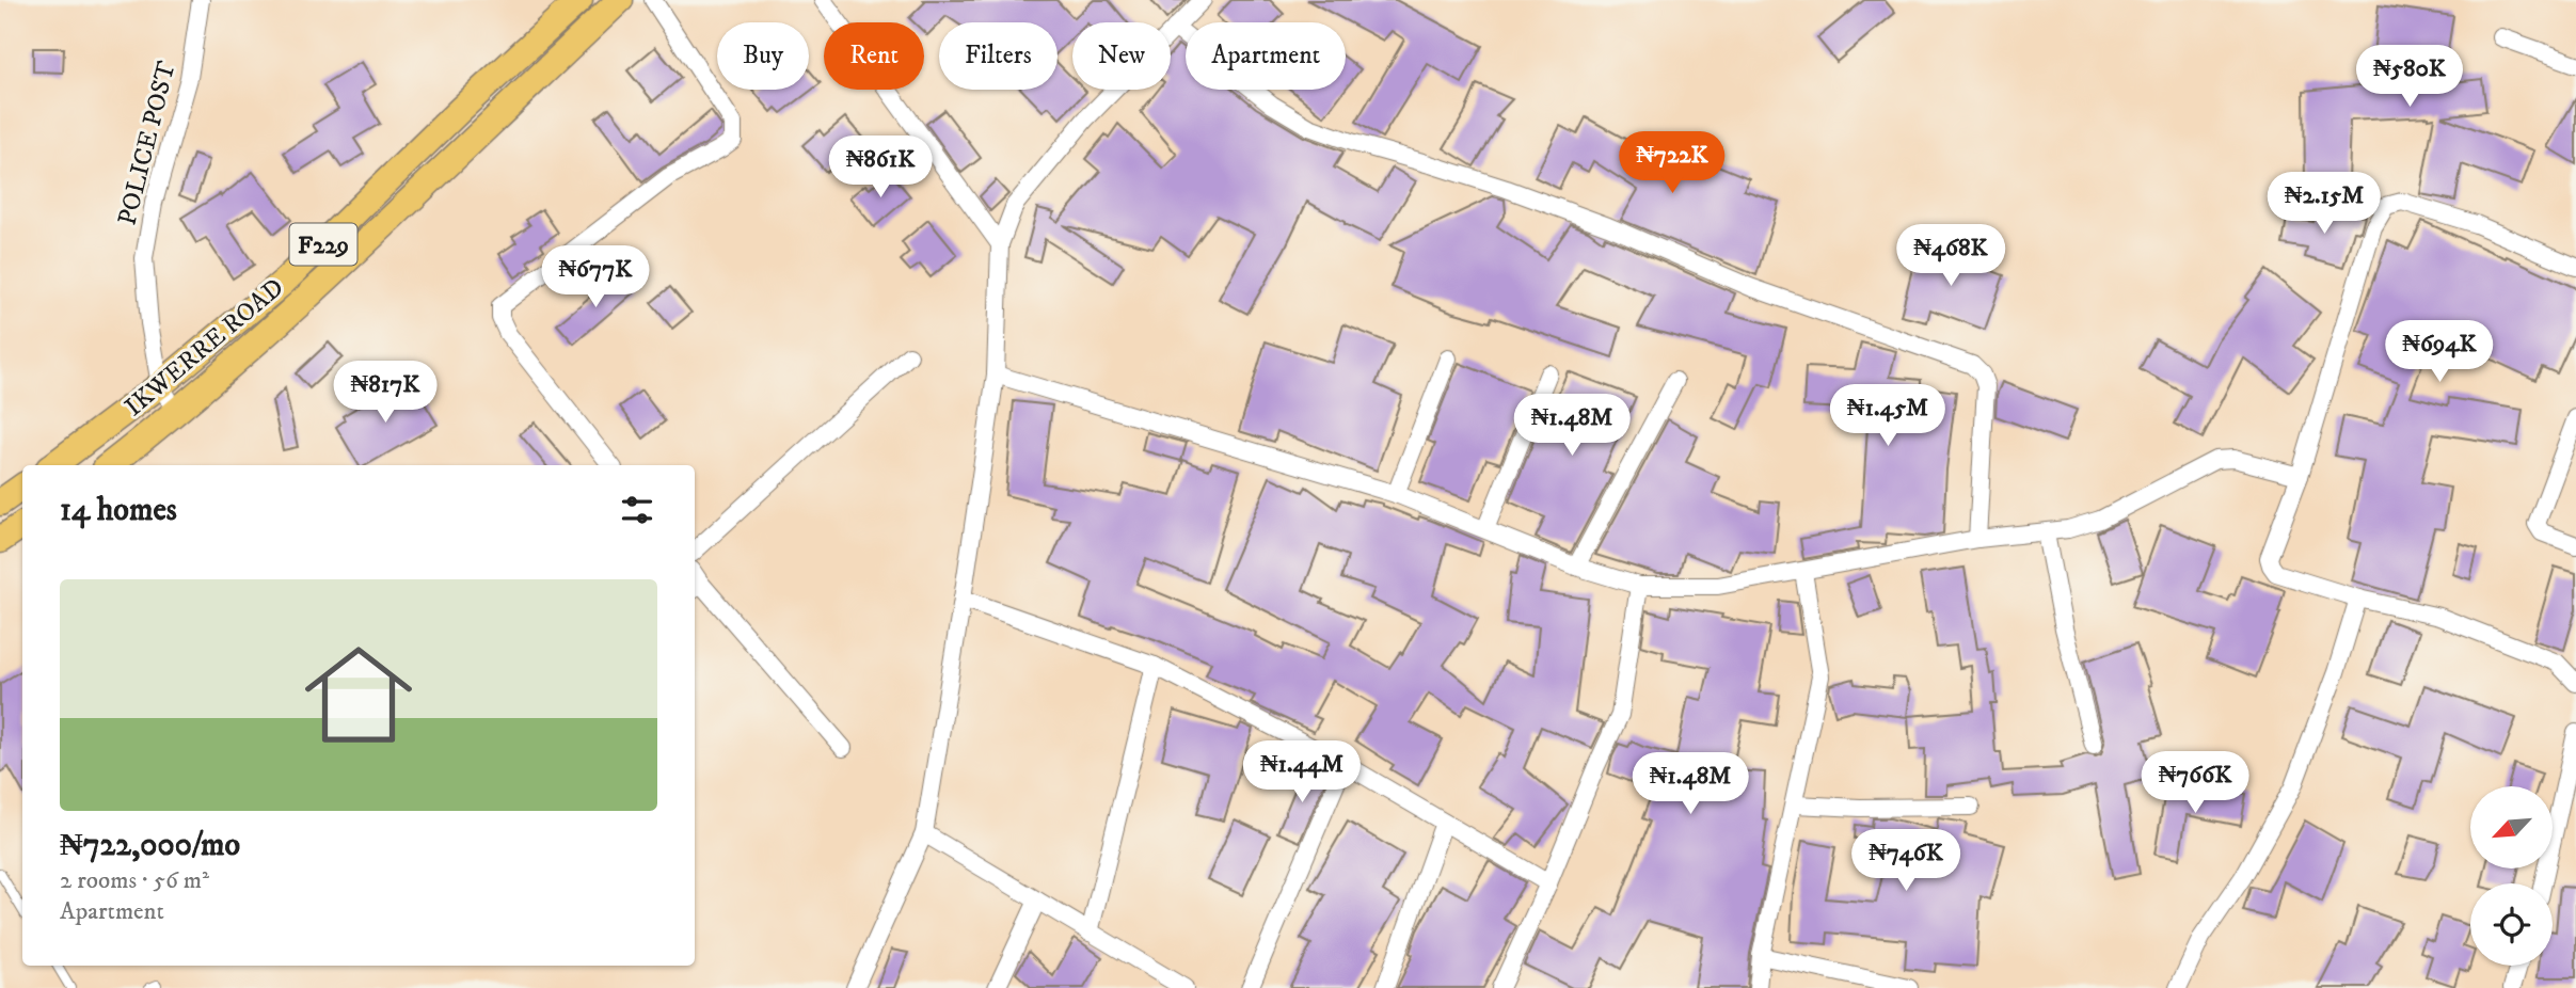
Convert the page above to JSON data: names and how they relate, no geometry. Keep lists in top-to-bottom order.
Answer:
{
  "streets": {
    "main road": ["F229", "IKWERRE ROAD"],
    "street": ["POLICE POST"]
  },
  "crossings": [
    ["POLICE POST", "IKWERRE ROAD"]
  ],
  "north": "bottom left",
  "page": {
    "chip": [
      "Buy",
      "Rent",
      "Filters",
      "New",
      "Apartment"
    ],
    "price": [
      "₦580K",
      "₦722K",
      "₦861K",
      "₦2.15M",
      "₦468K",
      "₦677K",
      "₦694K",
      "₦817K",
      "₦1.45M",
      "₦1.48M",
      "₦1.44M",
      "₦766K",
      "₦1.48M",
      "₦746K"
    ],
    "heading": "14 homes",
    "list": [
      {
        "name": "₦722,000/mo",
        "note": "2 rooms · 56 m² · Apartment"
      }
    ]
  }
}
